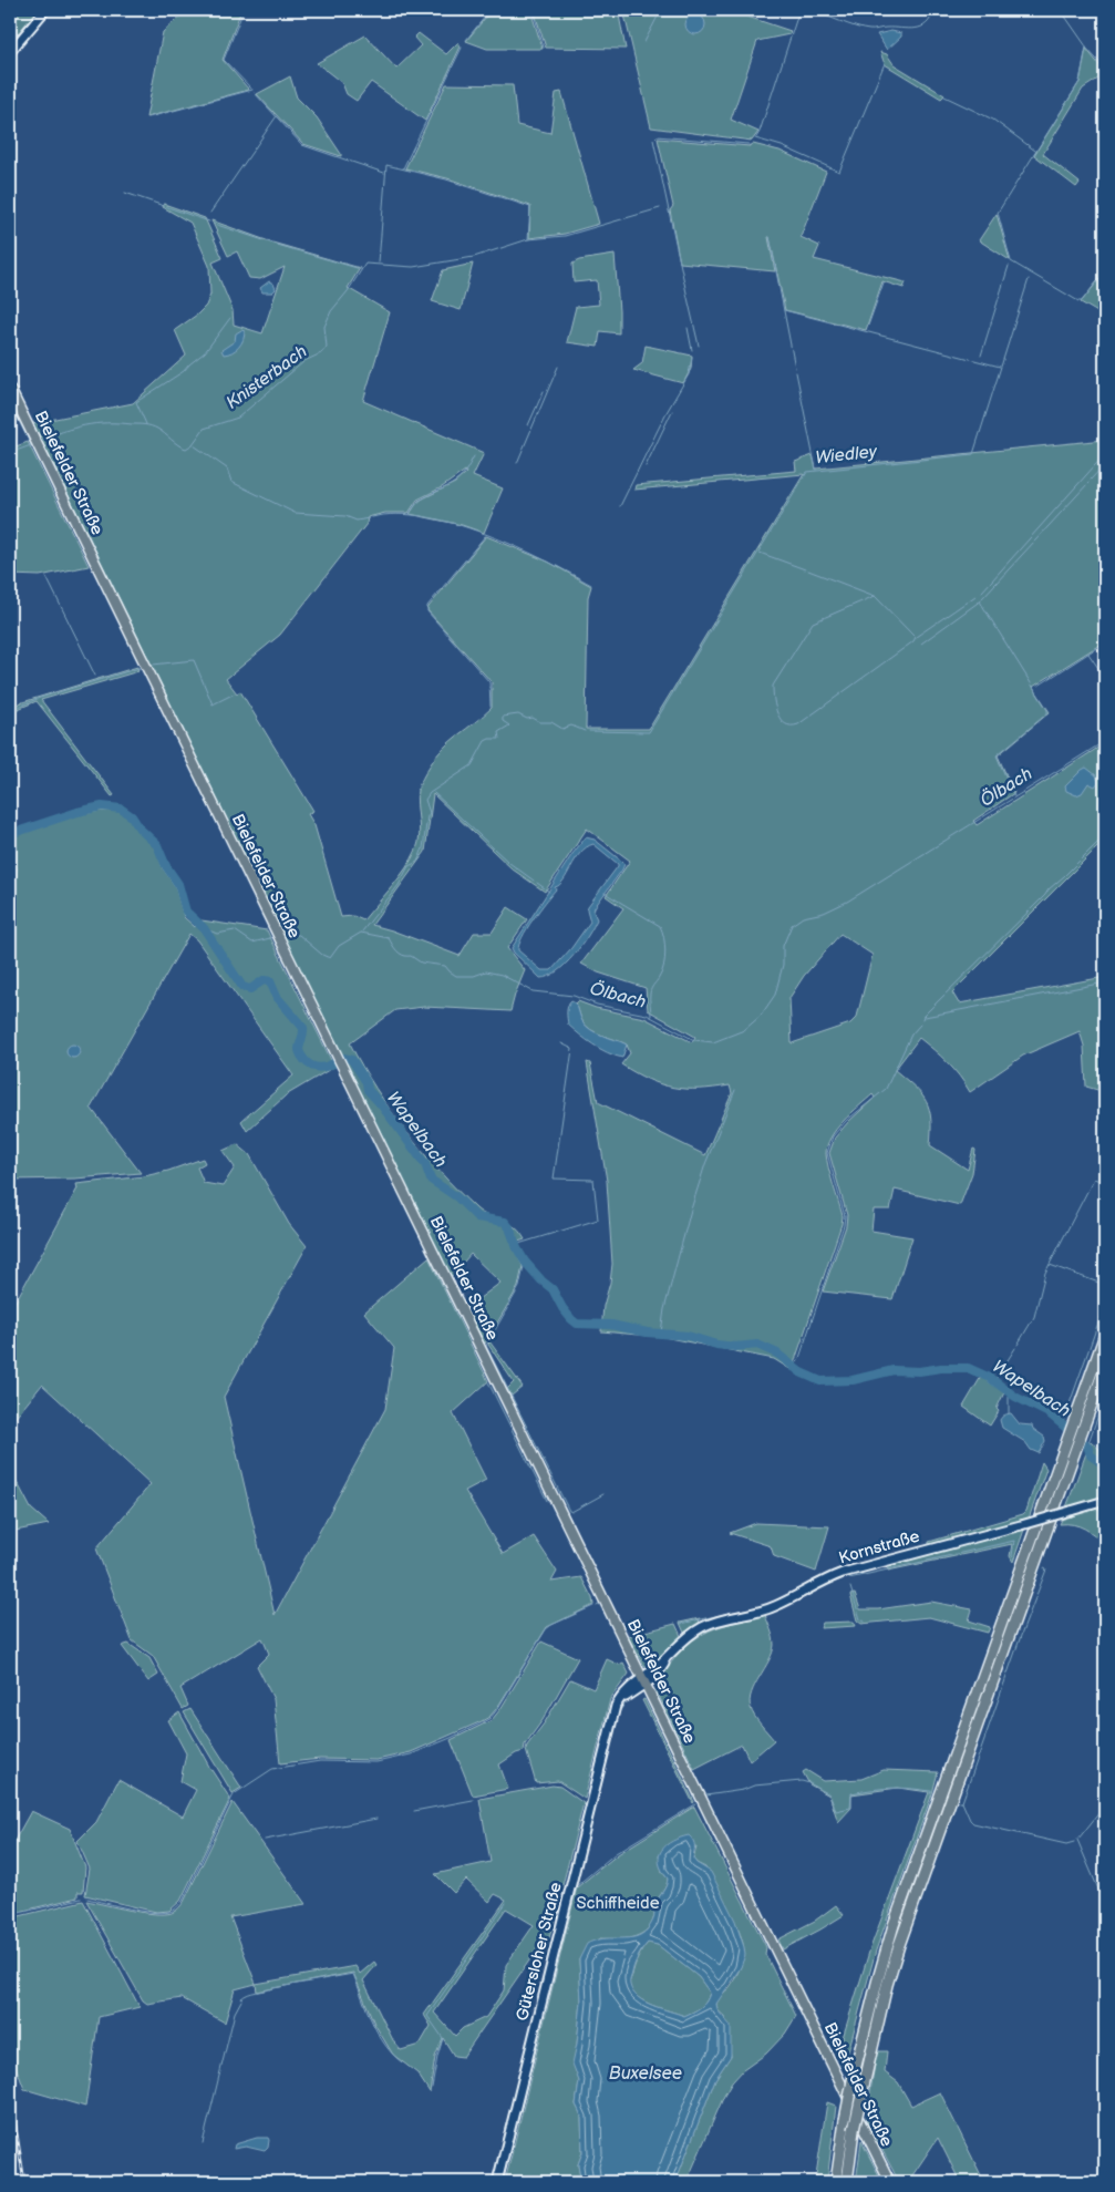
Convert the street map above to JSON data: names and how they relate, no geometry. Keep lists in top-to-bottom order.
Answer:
{
  "streets": {
    "main road": ["Bielefelder Straße", "Kornstraße", "Gütersloher Straße"]
  },
  "crossings": [
    ["Bielefelder Straße", "Kornstraße"],
    ["Bielefelder Straße", "Gütersloher Straße"],
    ["Kornstraße", "Gütersloher Straße"]
  ],
  "water": [
    "Knisterbach",
    "Wiedley",
    "Ölbach",
    "Wapelbach",
    "Buxelsee"
  ],
  "parks": ["Schiffheide"]
}
